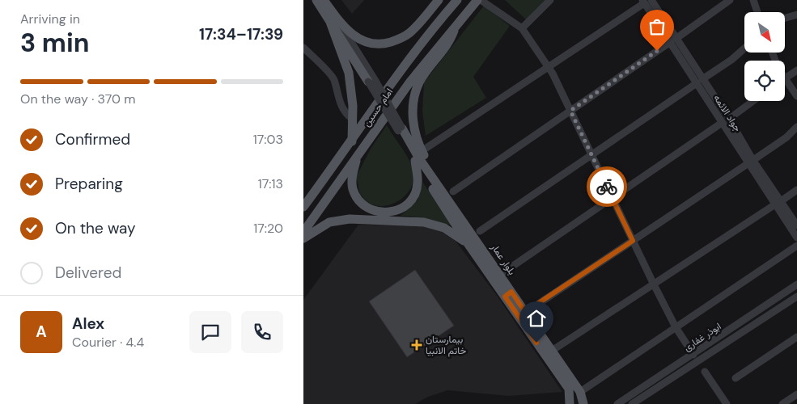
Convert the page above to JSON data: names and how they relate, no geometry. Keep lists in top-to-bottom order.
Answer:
{
  "streets": {
    "main road": ["امام حسین", "بلوار عمار"],
    "street": ["جواد الائمه", "ابوذر غفاری"]
  },
  "places": {
    "health": ["بیمارستان خاتم الانبیا"]
  },
  "north": "bottom right",
  "page": {
    "heading": ["3 min", "Arriving in", "17:34–17:39"],
    "panel": ["Alex", "Courier · 4.4"],
    "bar": "On the way · 370 m",
    "list": [
      ["Confirmed", "17:03"],
      ["Preparing", "17:13"],
      ["On the way", "17:20"],
      "Delivered"
    ],
    "round": "A"
  }
}
